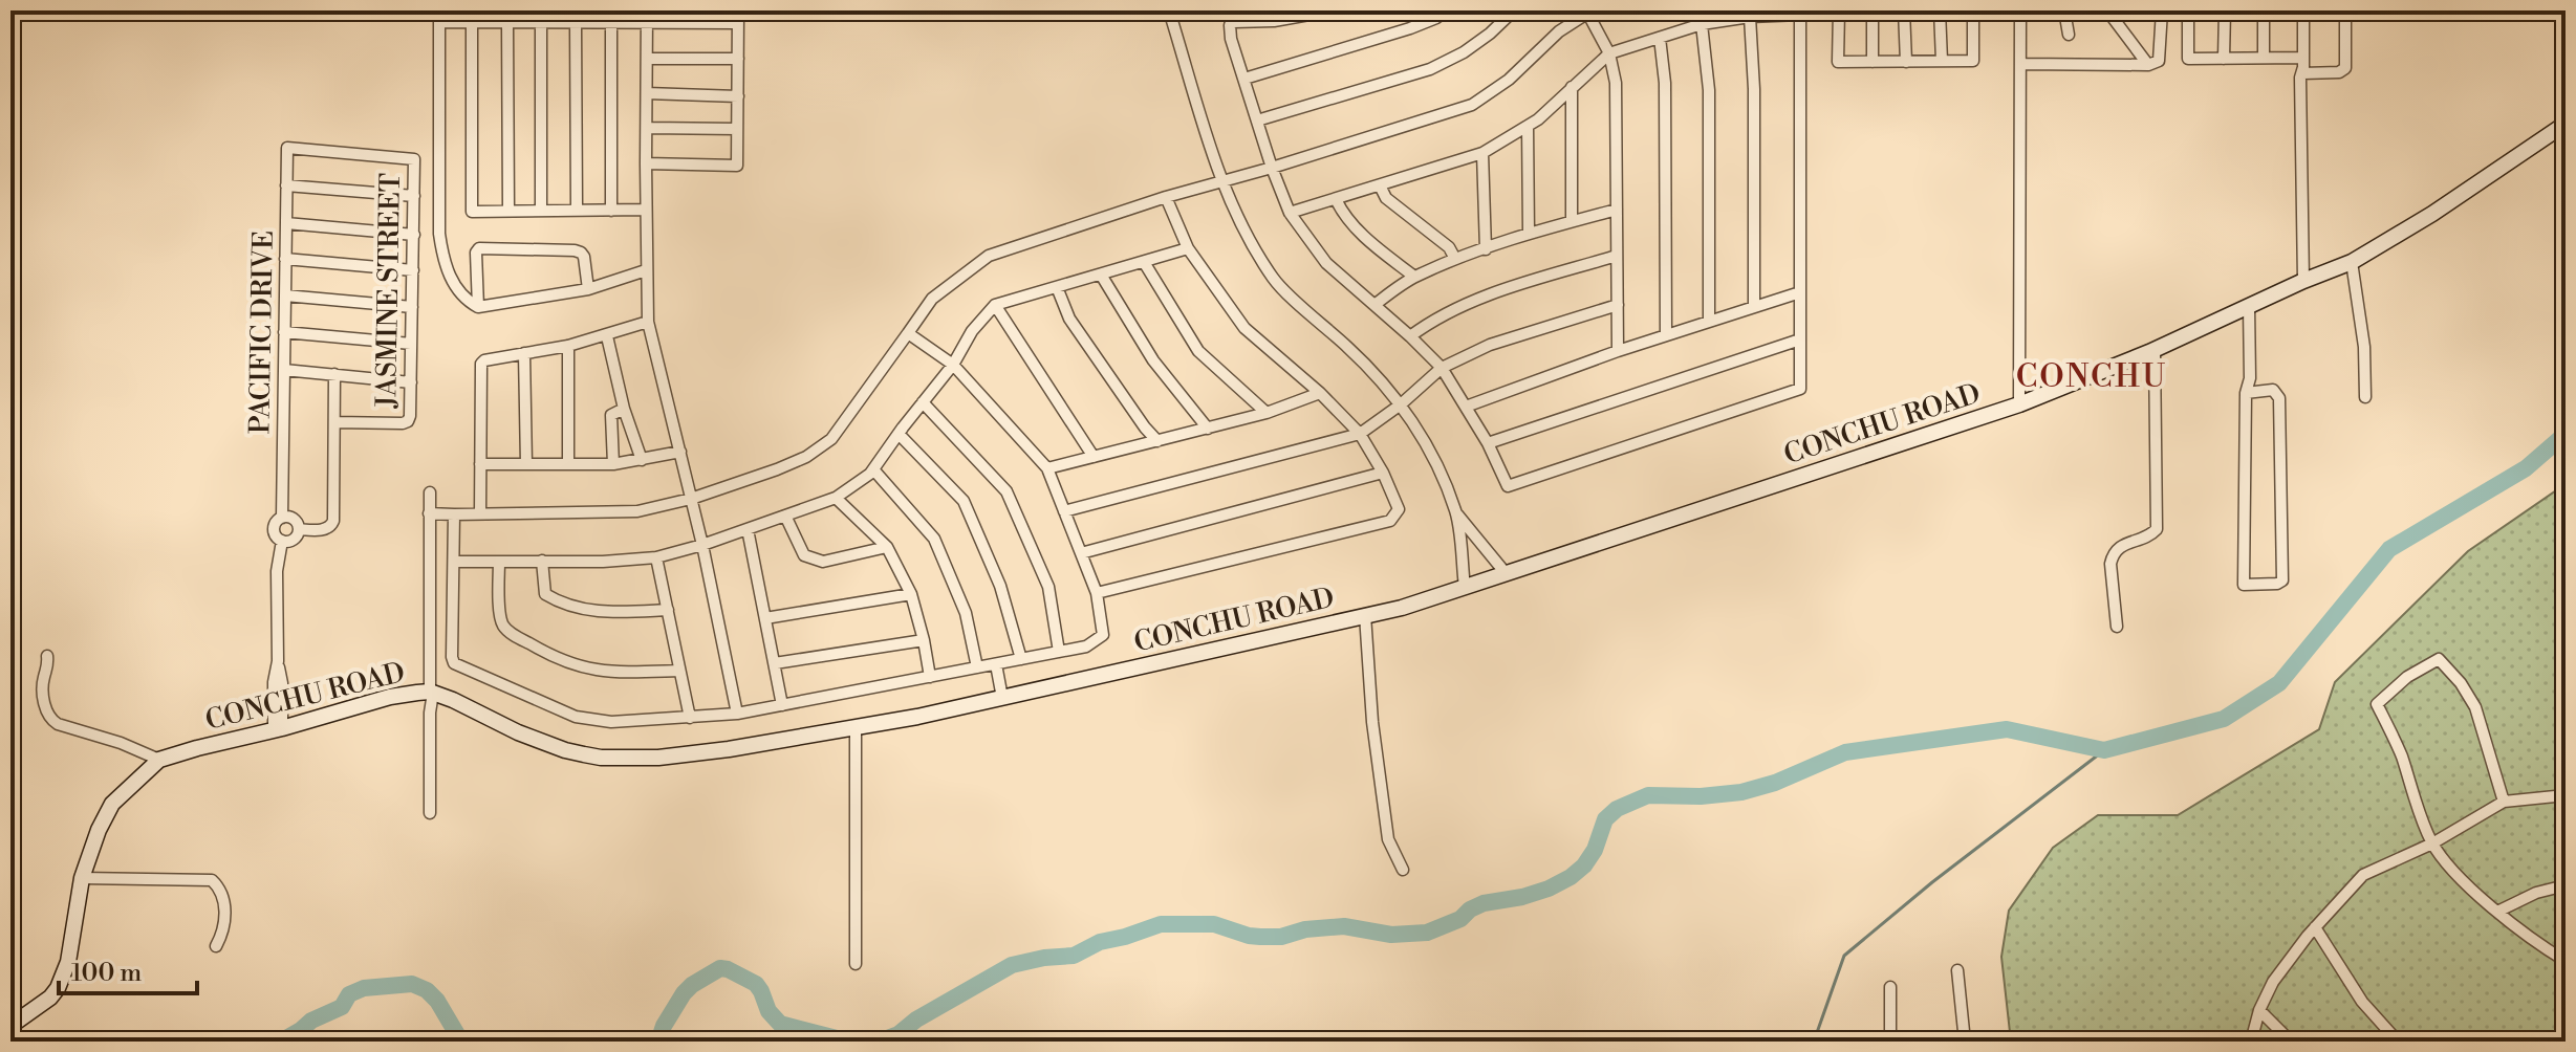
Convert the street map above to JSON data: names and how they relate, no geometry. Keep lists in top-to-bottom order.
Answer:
{
  "streets": {
    "main road": ["CONCHU ROAD"],
    "street": ["JASMINE STREET", "PACIFIC DRIVE"]
  },
  "crossings": [
    ["JASMINE STREET", "PACIFIC DRIVE"]
  ],
  "districts": ["CONCHU"],
  "scale_bar": "100 m"
}
